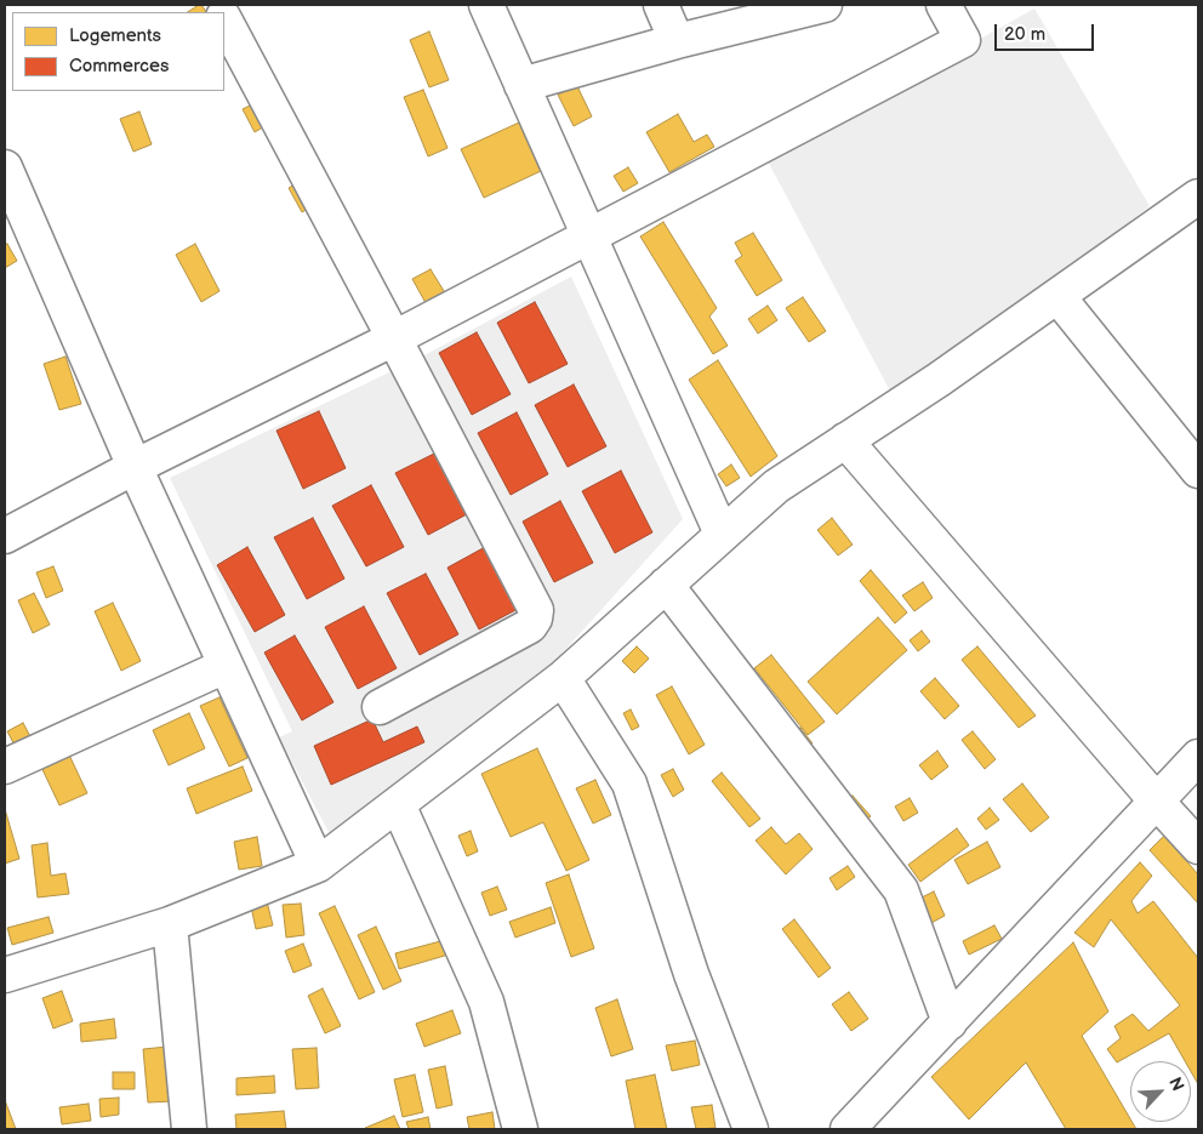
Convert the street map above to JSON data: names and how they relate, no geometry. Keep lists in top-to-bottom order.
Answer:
{
  "legend": ["Logements", "Commerces"],
  "scale_bar": "20 m",
  "north": "top right"
}
